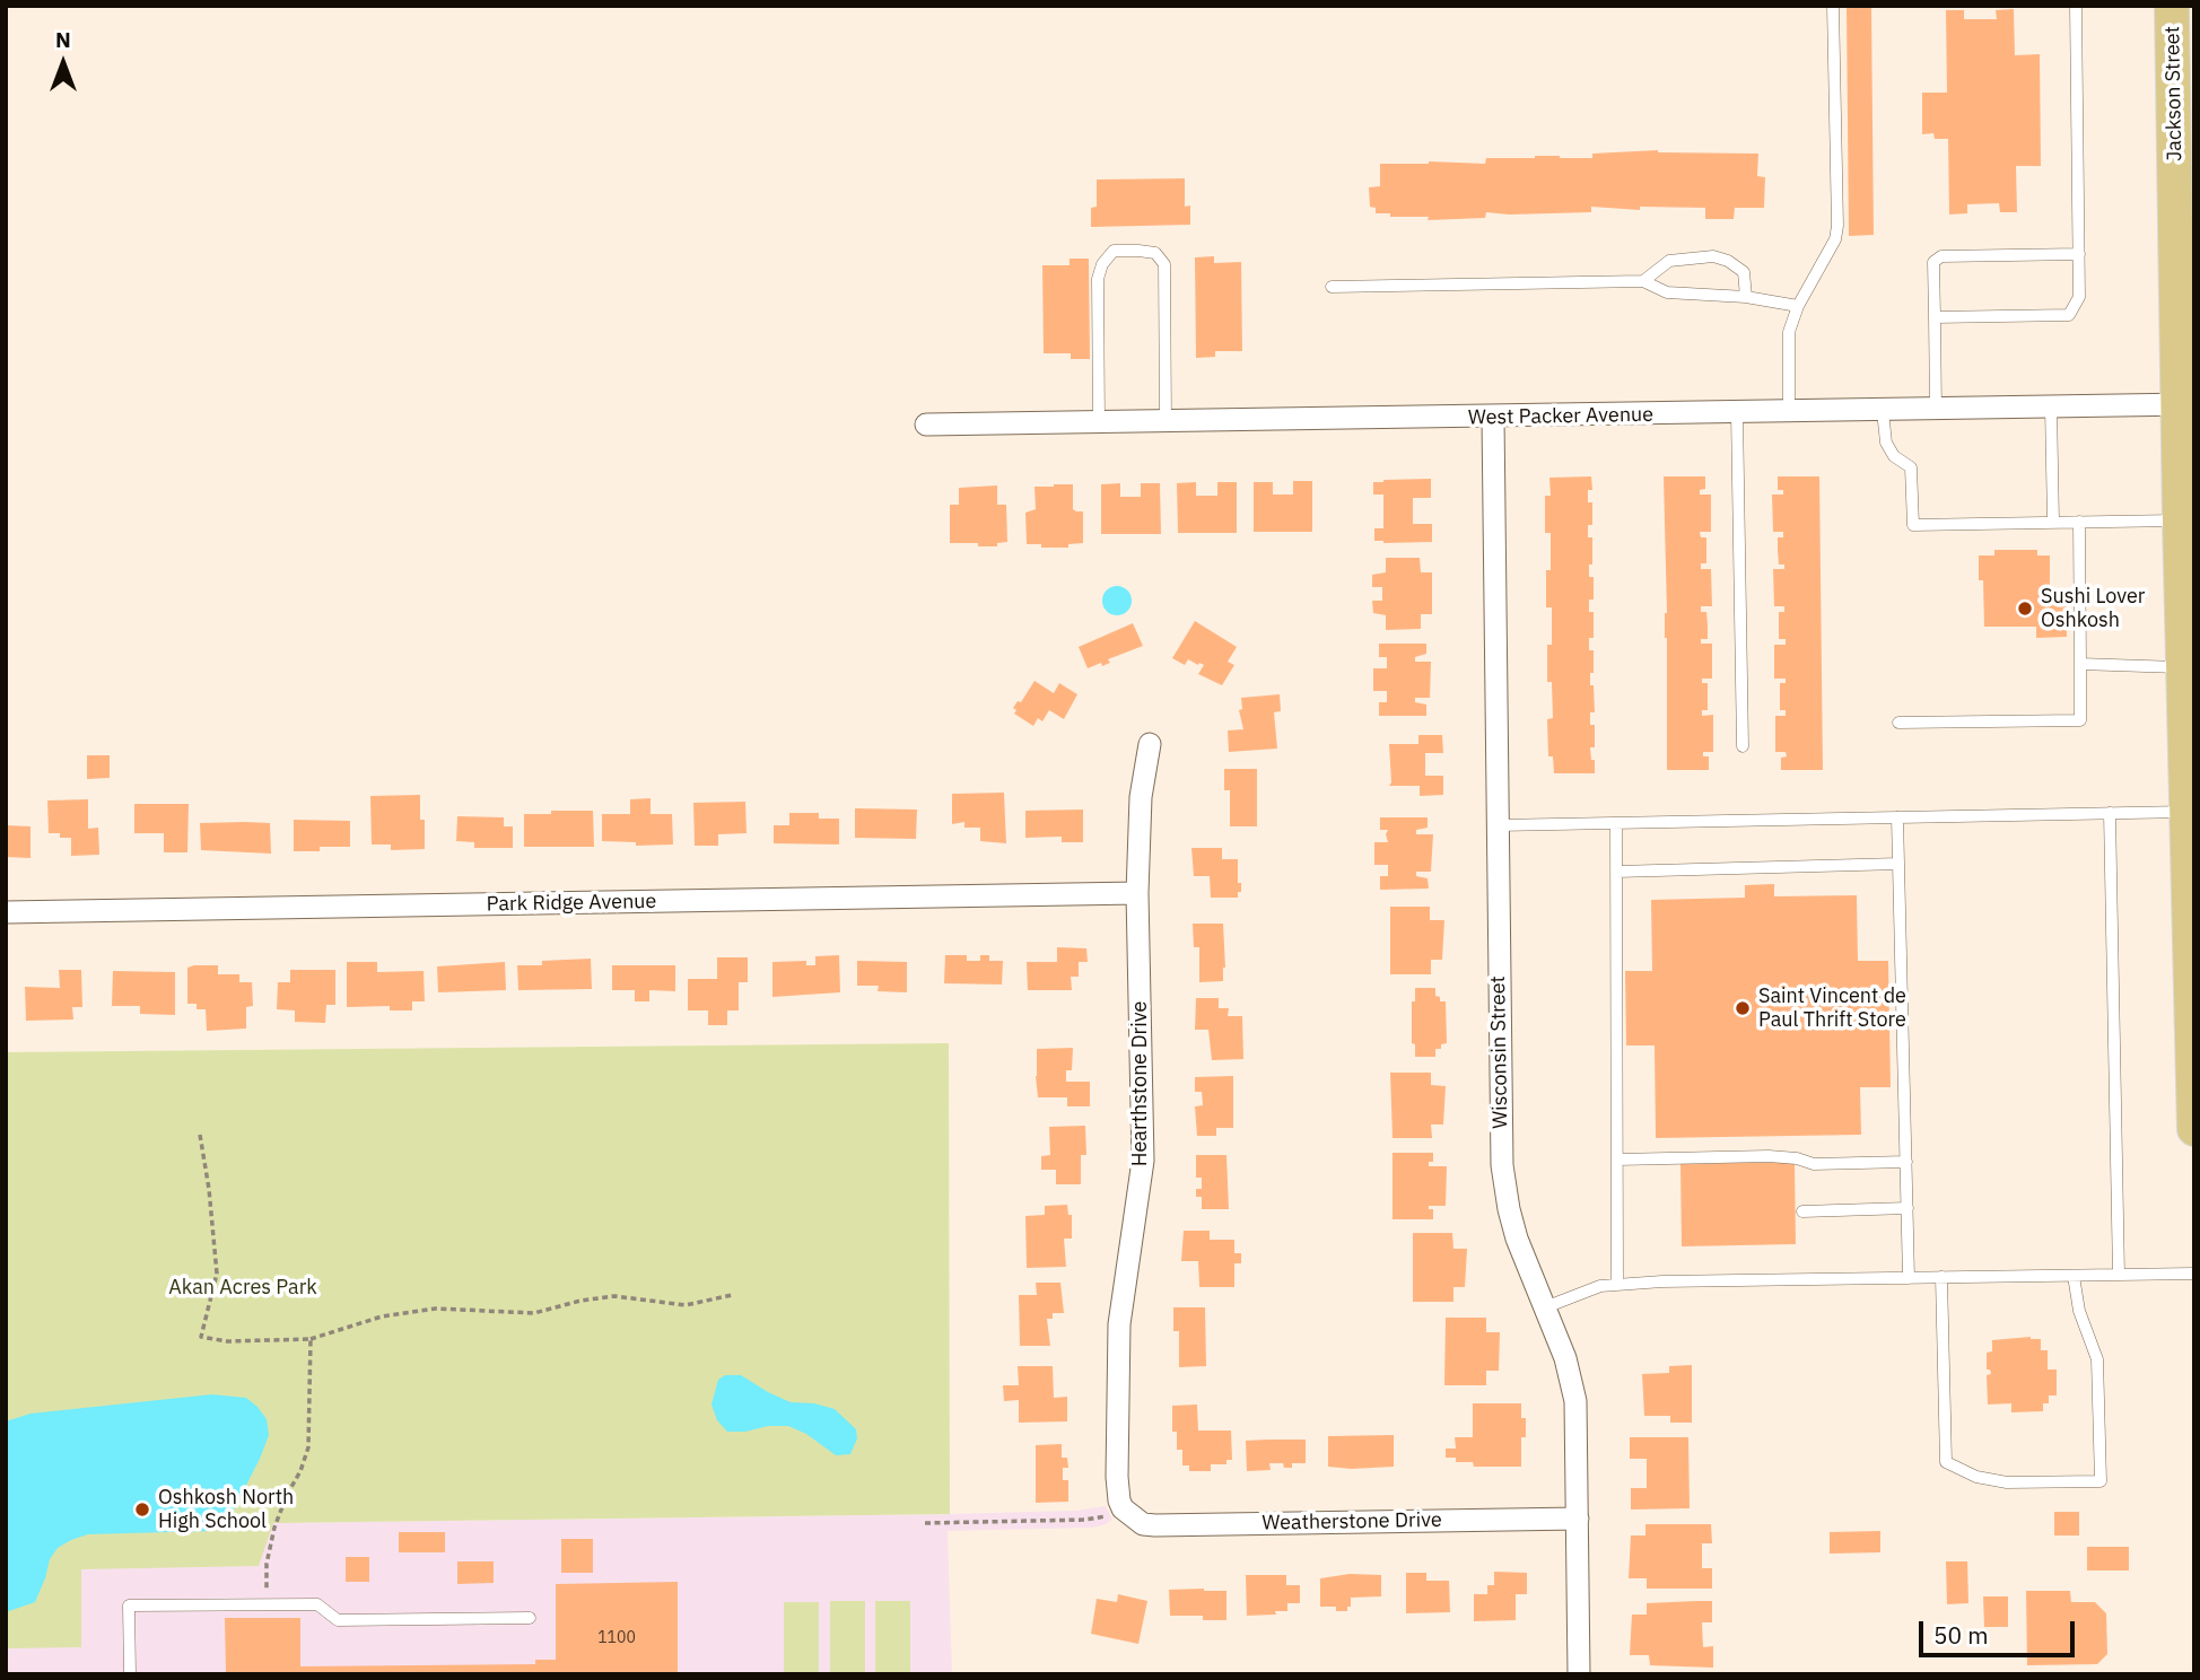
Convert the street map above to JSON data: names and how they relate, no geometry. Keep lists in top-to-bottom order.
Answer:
{
  "streets": {
    "main road": ["Jackson Street"],
    "street": [
      "West Packer Avenue",
      "Park Ridge Avenue",
      "Wisconsin Street",
      "Hearthstone Drive",
      "Weatherstone Drive"
    ]
  },
  "crossings": [
    ["Jackson Street", "West Packer Avenue"],
    ["West Packer Avenue", "Wisconsin Street"],
    ["Park Ridge Avenue", "Hearthstone Drive"],
    ["Wisconsin Street", "Weatherstone Drive"],
    ["Hearthstone Drive", "Weatherstone Drive"]
  ],
  "parks": ["Akan Acres Park"],
  "places": ["Sushi Lover Oshkosh", "Saint Vincent de Paul Thrift Store", "Oshkosh North High School"],
  "house_numbers": ["1100"],
  "scale_bar": "50 m",
  "north": "top"
}
